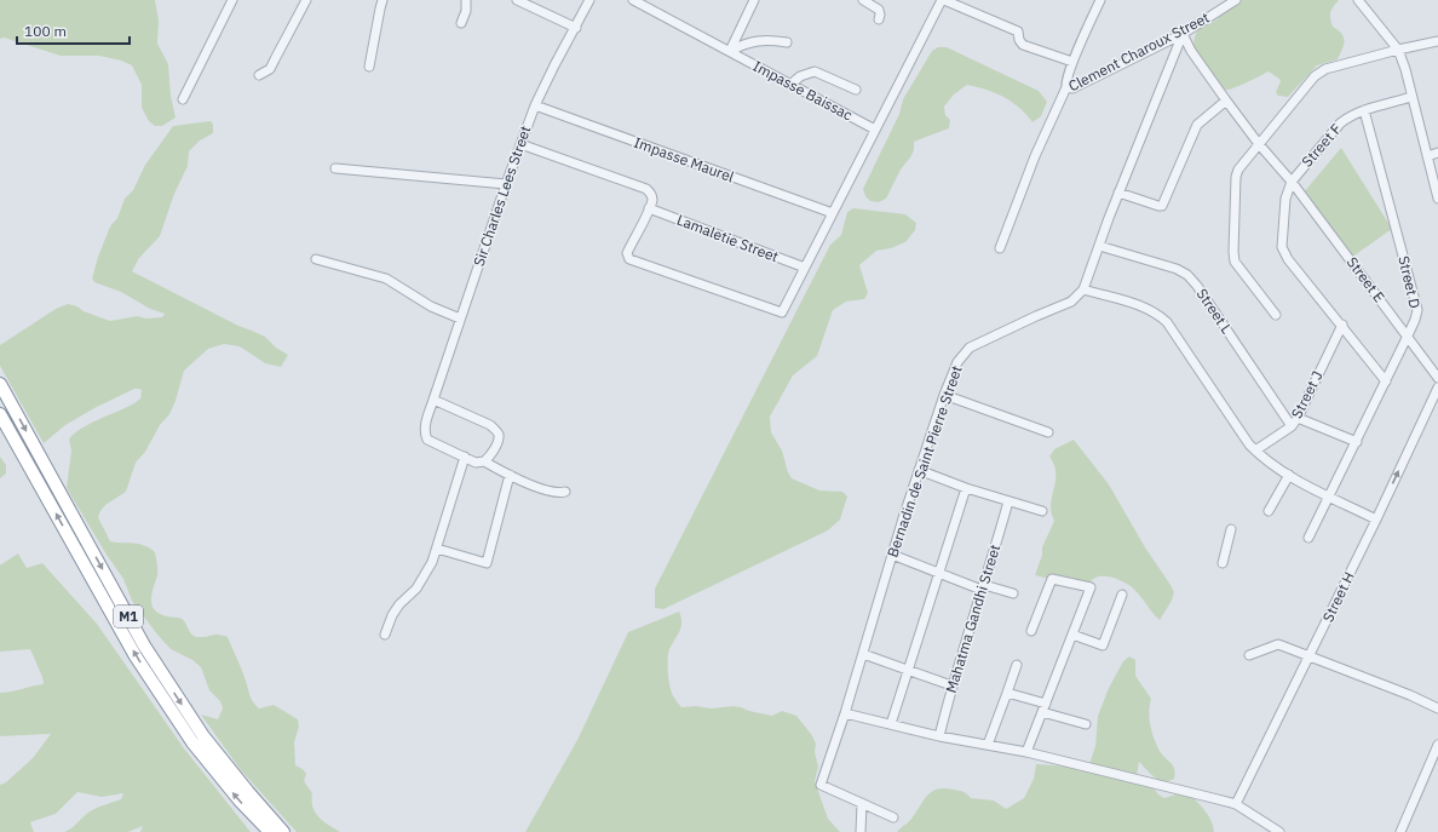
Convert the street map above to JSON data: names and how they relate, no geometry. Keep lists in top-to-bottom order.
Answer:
{
  "streets": {
    "highway": ["M1"],
    "street": [
      "Clement Charoux Street",
      "Impasse Baissac",
      "Street F",
      "Impasse Maurel",
      "Sir Charles Lees Street",
      "Lamaletie Street",
      "Street E",
      "Street D",
      "Street L",
      "Street J",
      "Bernadin de Saint Pierre Street",
      "Street H",
      "Mahatma Gandhi Street"
    ]
  },
  "crossings": [
    ["Clement Charoux Street", "Street E"],
    ["Street F", "Street E"],
    ["Street F", "Street D"],
    ["Impasse Maurel", "Sir Charles Lees Street"],
    ["Street E", "Street D"],
    ["Street L", "Street J"]
  ],
  "scale_bar": "100 m"
}
